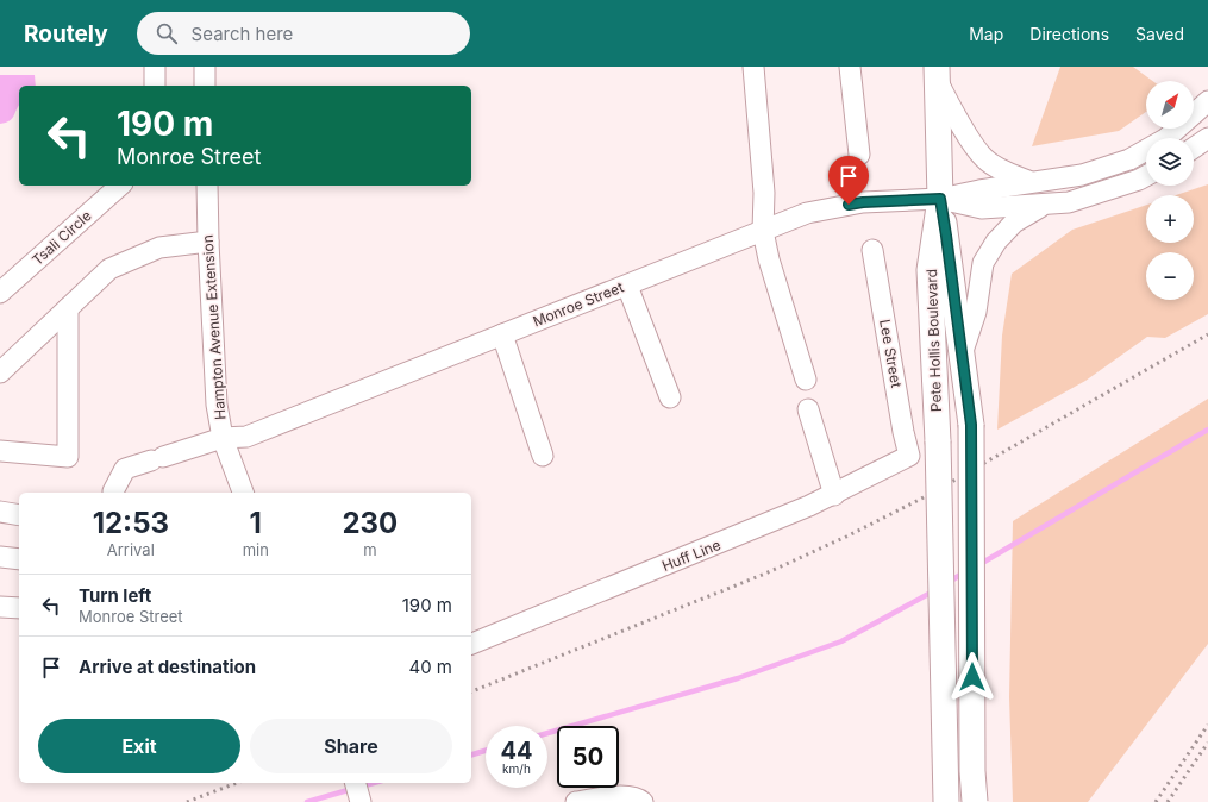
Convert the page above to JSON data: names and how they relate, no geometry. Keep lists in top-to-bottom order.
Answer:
{
  "streets": {
    "main road": ["Pete Hollis Boulevard"],
    "street": [
      "Tsali Circle",
      "Monroe Street",
      "Hampton Avenue Extension",
      "Lee Street",
      "Huff Line"
    ]
  },
  "crossings": [
    ["Monroe Street", "Hampton Avenue Extension"],
    ["Monroe Street", "Pete Hollis Boulevard"],
    ["Lee Street", "Huff Line"]
  ],
  "north": "top right",
  "page": {
    "header": "Routely",
    "search": "Search here",
    "nav": ["Map", "Directions", "Saved"],
    "map_buttons": ["+", "−"],
    "turn": ["190 m", "Monroe Street"],
    "eta": [
      "12:53",
      "Arrival",
      "1",
      "min",
      "230",
      "m"
    ],
    "list": [
      {
        "name": "Turn left",
        "note": "Monroe Street",
        "value": "190 m"
      },
      {
        "name": "Arrive at destination",
        "value": "40 m"
      }
    ],
    "buttons": ["Exit", "Share"],
    "speed": "44 km/h",
    "limit": "50"
  }
}
